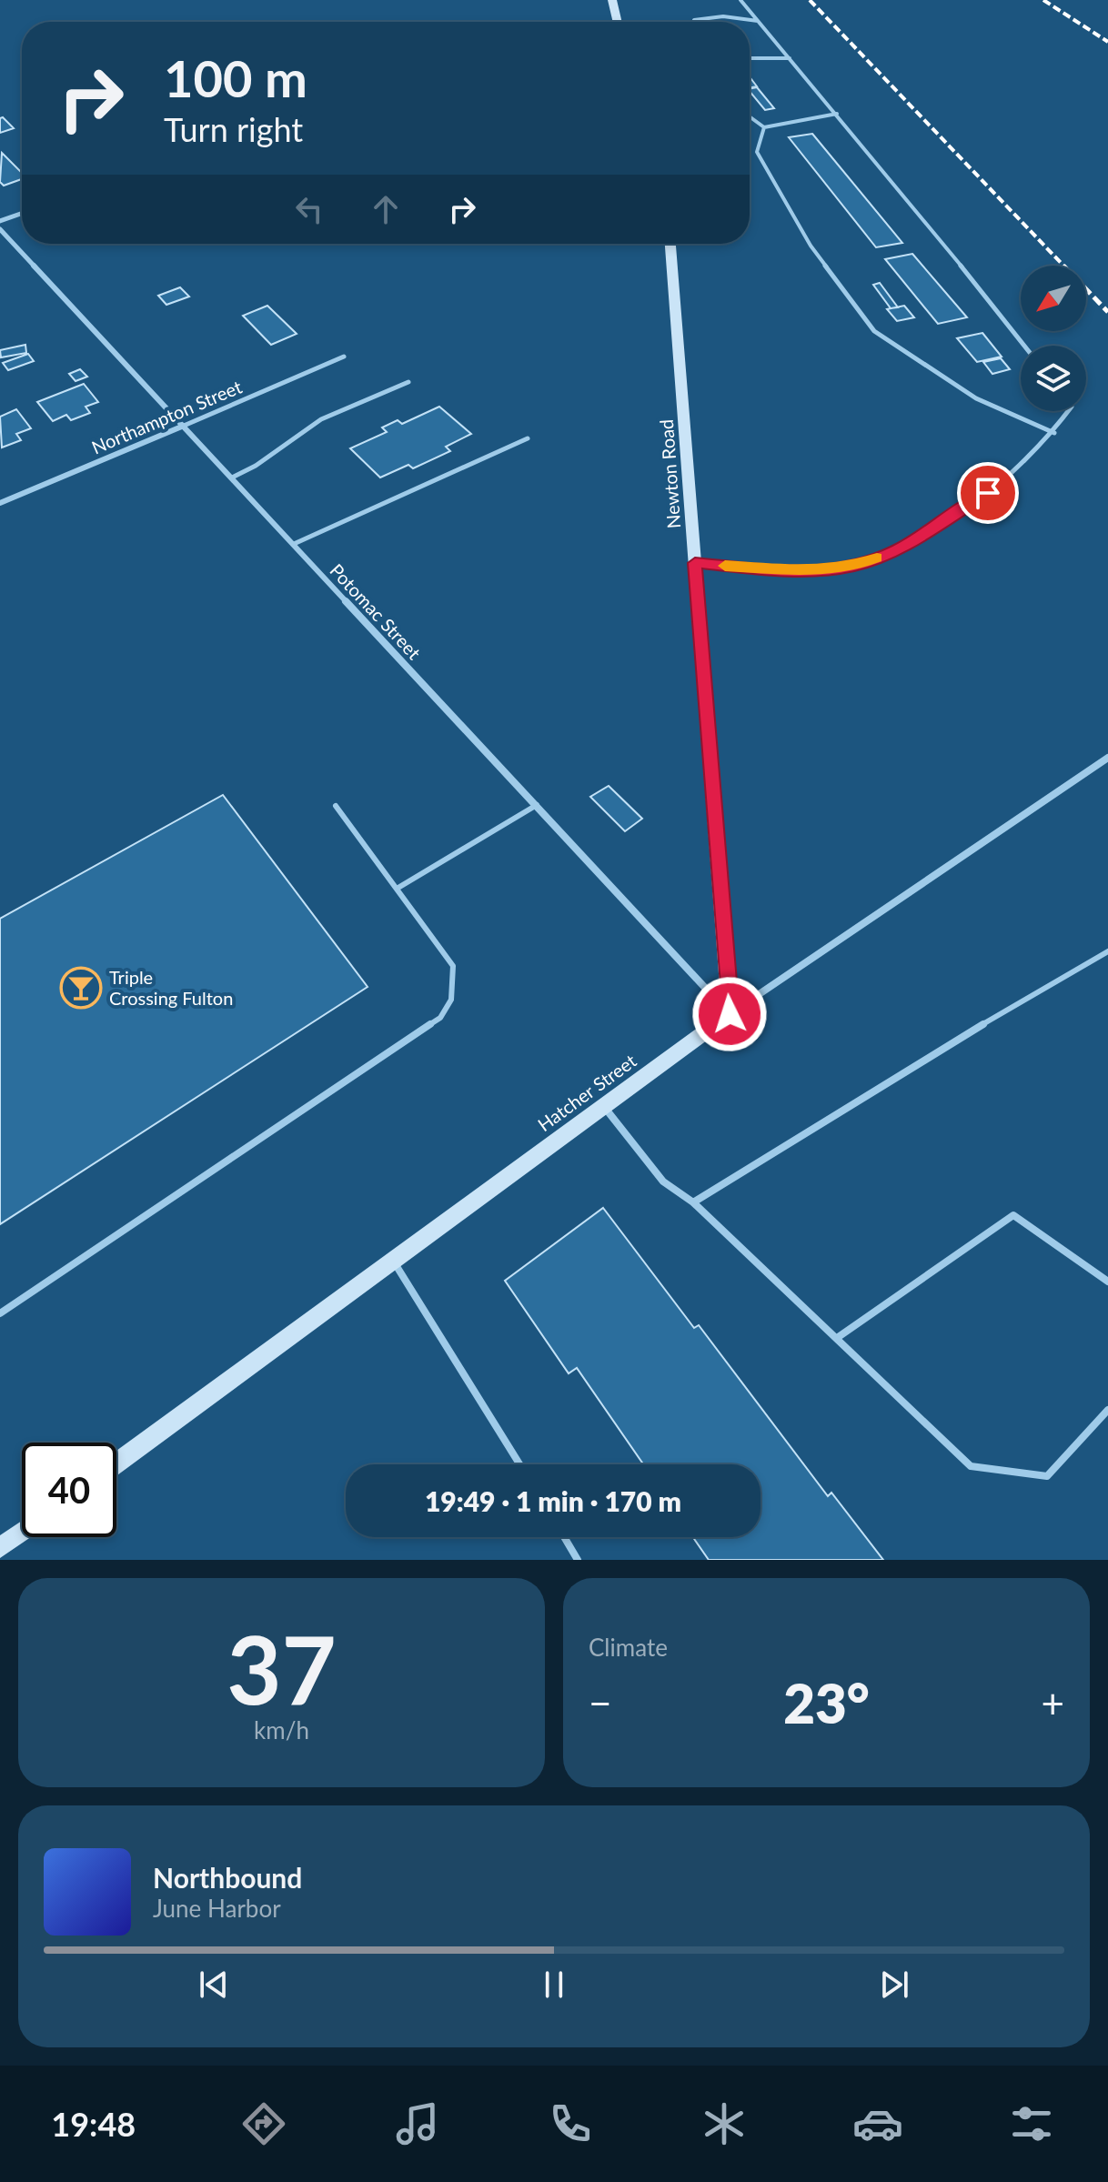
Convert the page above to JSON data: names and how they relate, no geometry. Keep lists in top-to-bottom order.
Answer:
{
  "streets": {
    "street": [
      "Northampton Street",
      "Newton Road",
      "Potomac Street",
      "Hatcher Street"
    ]
  },
  "crossings": [
    ["Northampton Street", "Potomac Street"],
    ["Newton Road", "Potomac Street"],
    ["Newton Road", "Hatcher Street"],
    ["Potomac Street", "Hatcher Street"]
  ],
  "places": {
    "bar": ["Triple Crossing Fulton"]
  },
  "north": "bottom left",
  "page": {
    "turn": ["100 m", "Turn right"],
    "limit": "40",
    "trip": "19:49 · 1 min · 170 m",
    "tile": [
      ["37", "km/h"],
      "Climate"
    ],
    "heat": ["−", "23°", "+"],
    "song": ["Northbound", "June Harbor"],
    "tabs": "19:48"
  }
}
